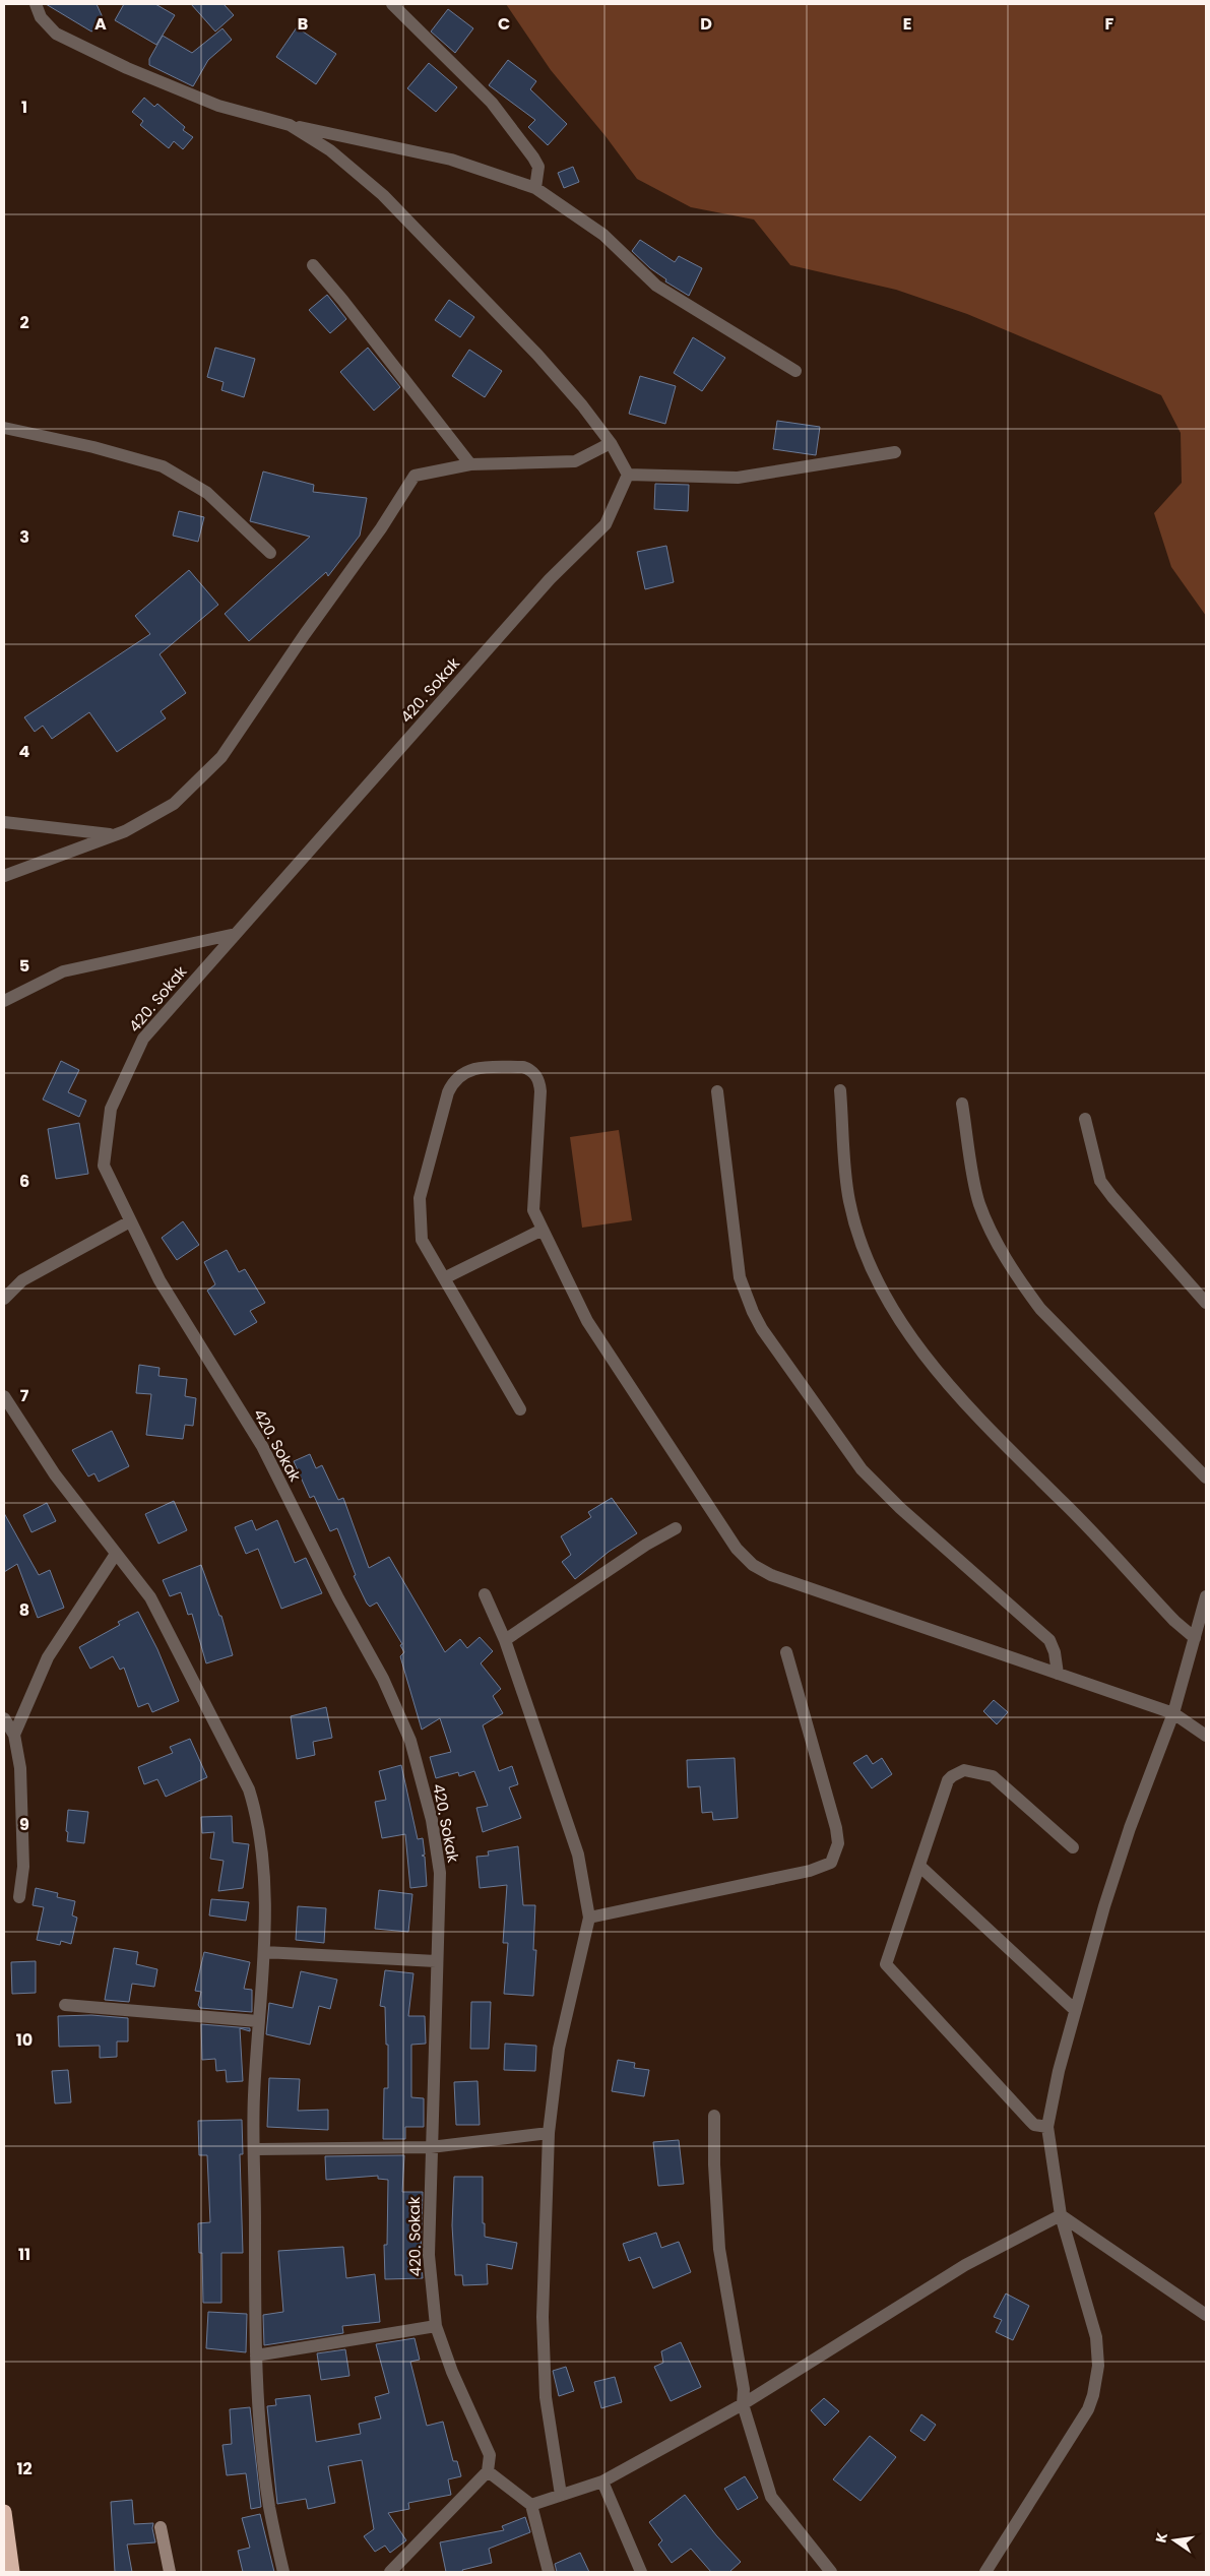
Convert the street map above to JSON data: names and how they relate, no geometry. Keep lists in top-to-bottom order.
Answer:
{
  "streets": {
    "street": ["420. Sokak"]
  },
  "north": "left",
  "grid": {
    "columns": [
      "A",
      "B",
      "C",
      "D",
      "E",
      "F"
    ],
    "rows": [
      "1",
      "2",
      "3",
      "4",
      "5",
      "6",
      "7",
      "8",
      "9",
      "10",
      "11",
      "12"
    ]
  }
}
